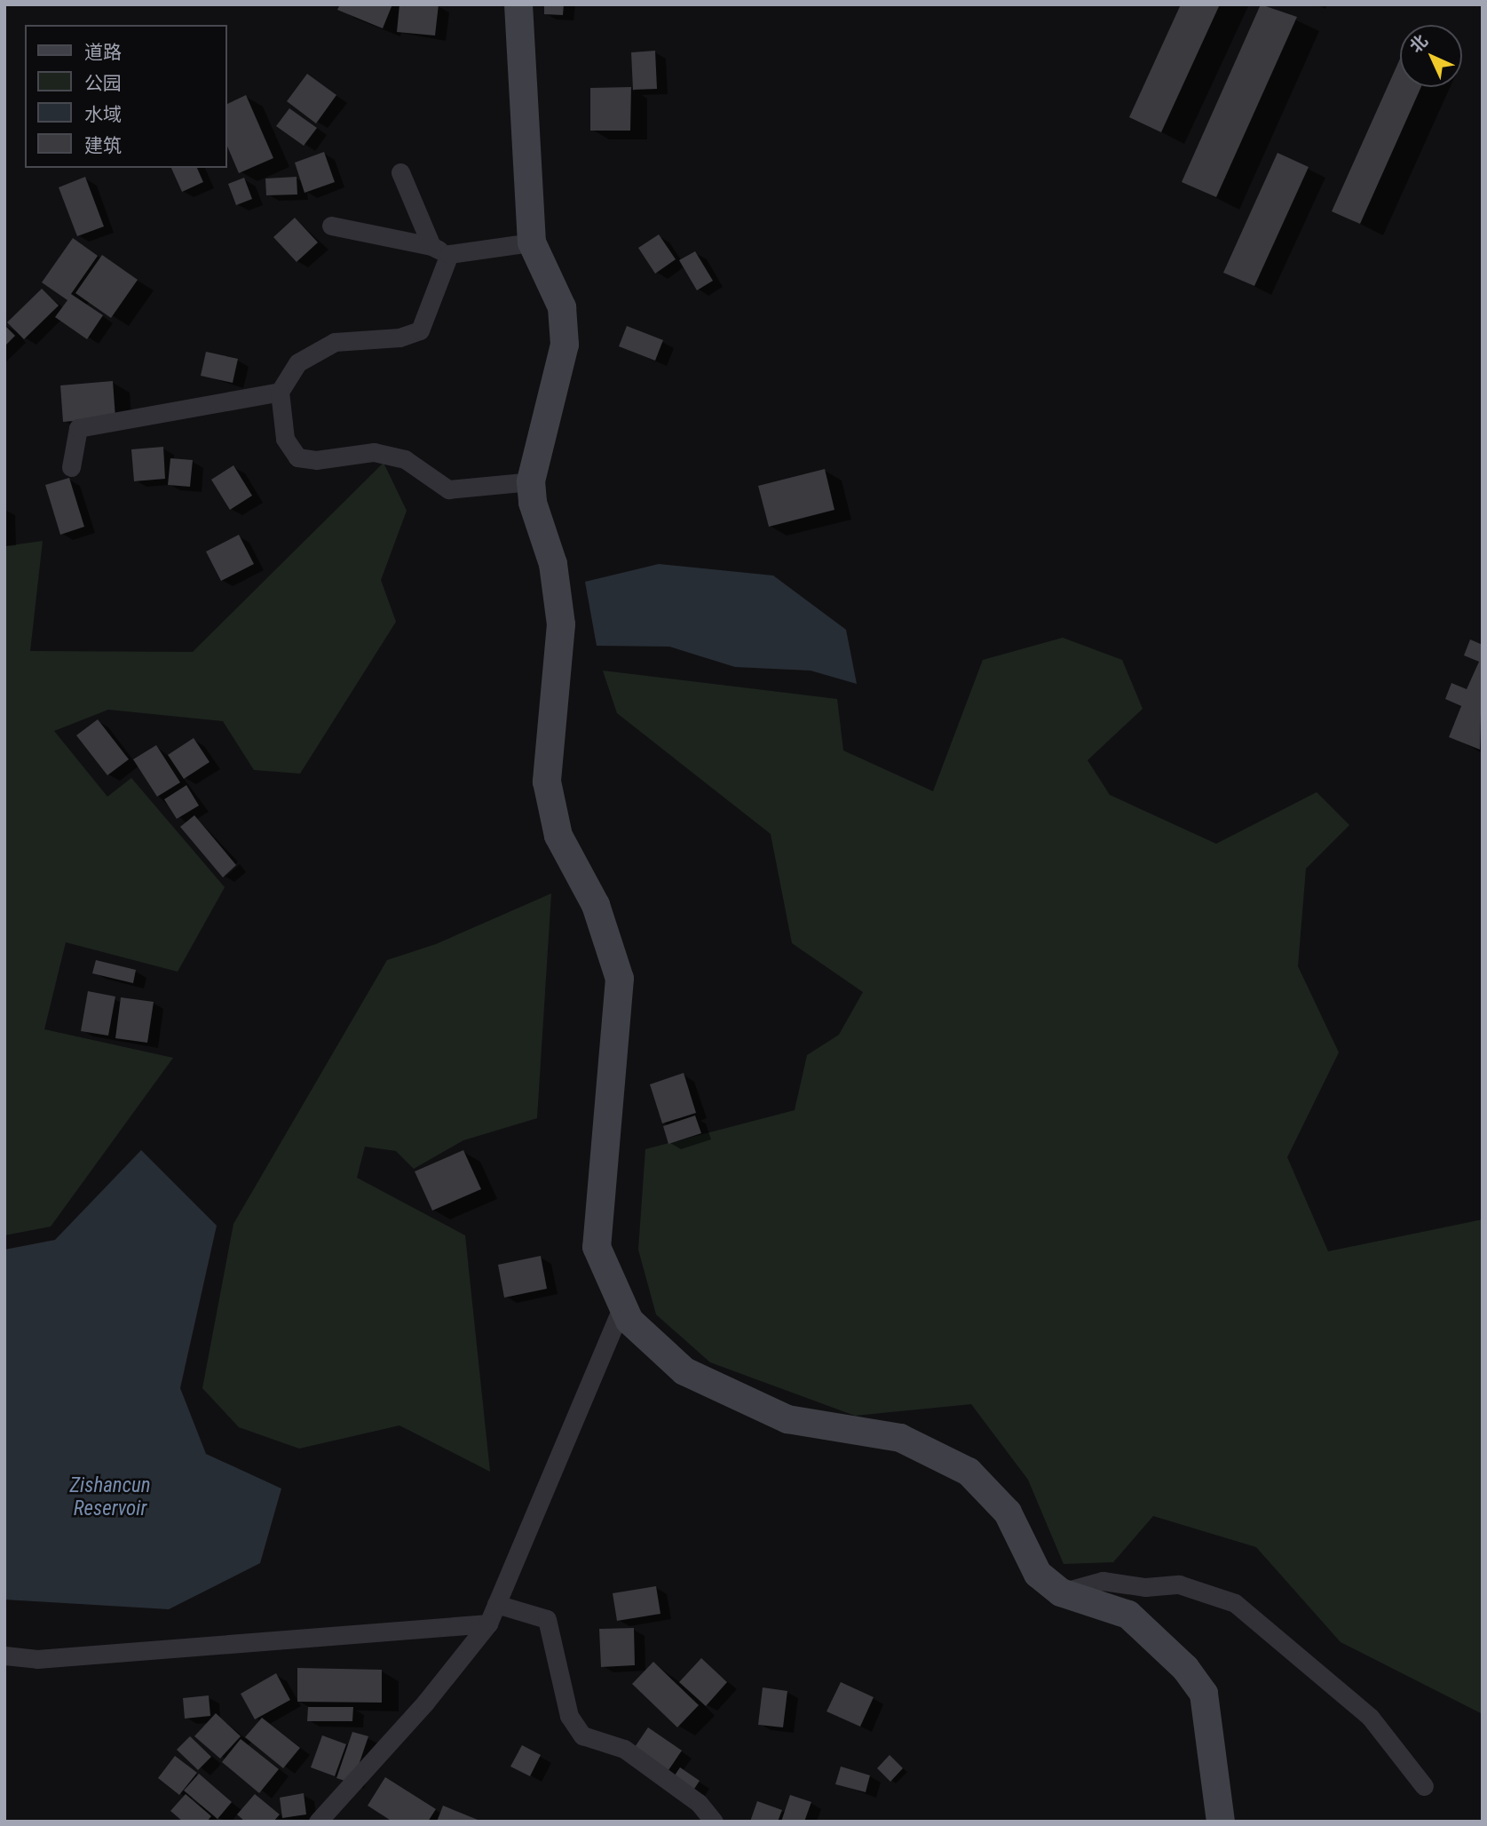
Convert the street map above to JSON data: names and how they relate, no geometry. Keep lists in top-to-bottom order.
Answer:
{
  "water": ["Zishancun Reservoir"],
  "legend": [
    "道路",
    "公园",
    "水域",
    "建筑"
  ],
  "north": "top left"
}
